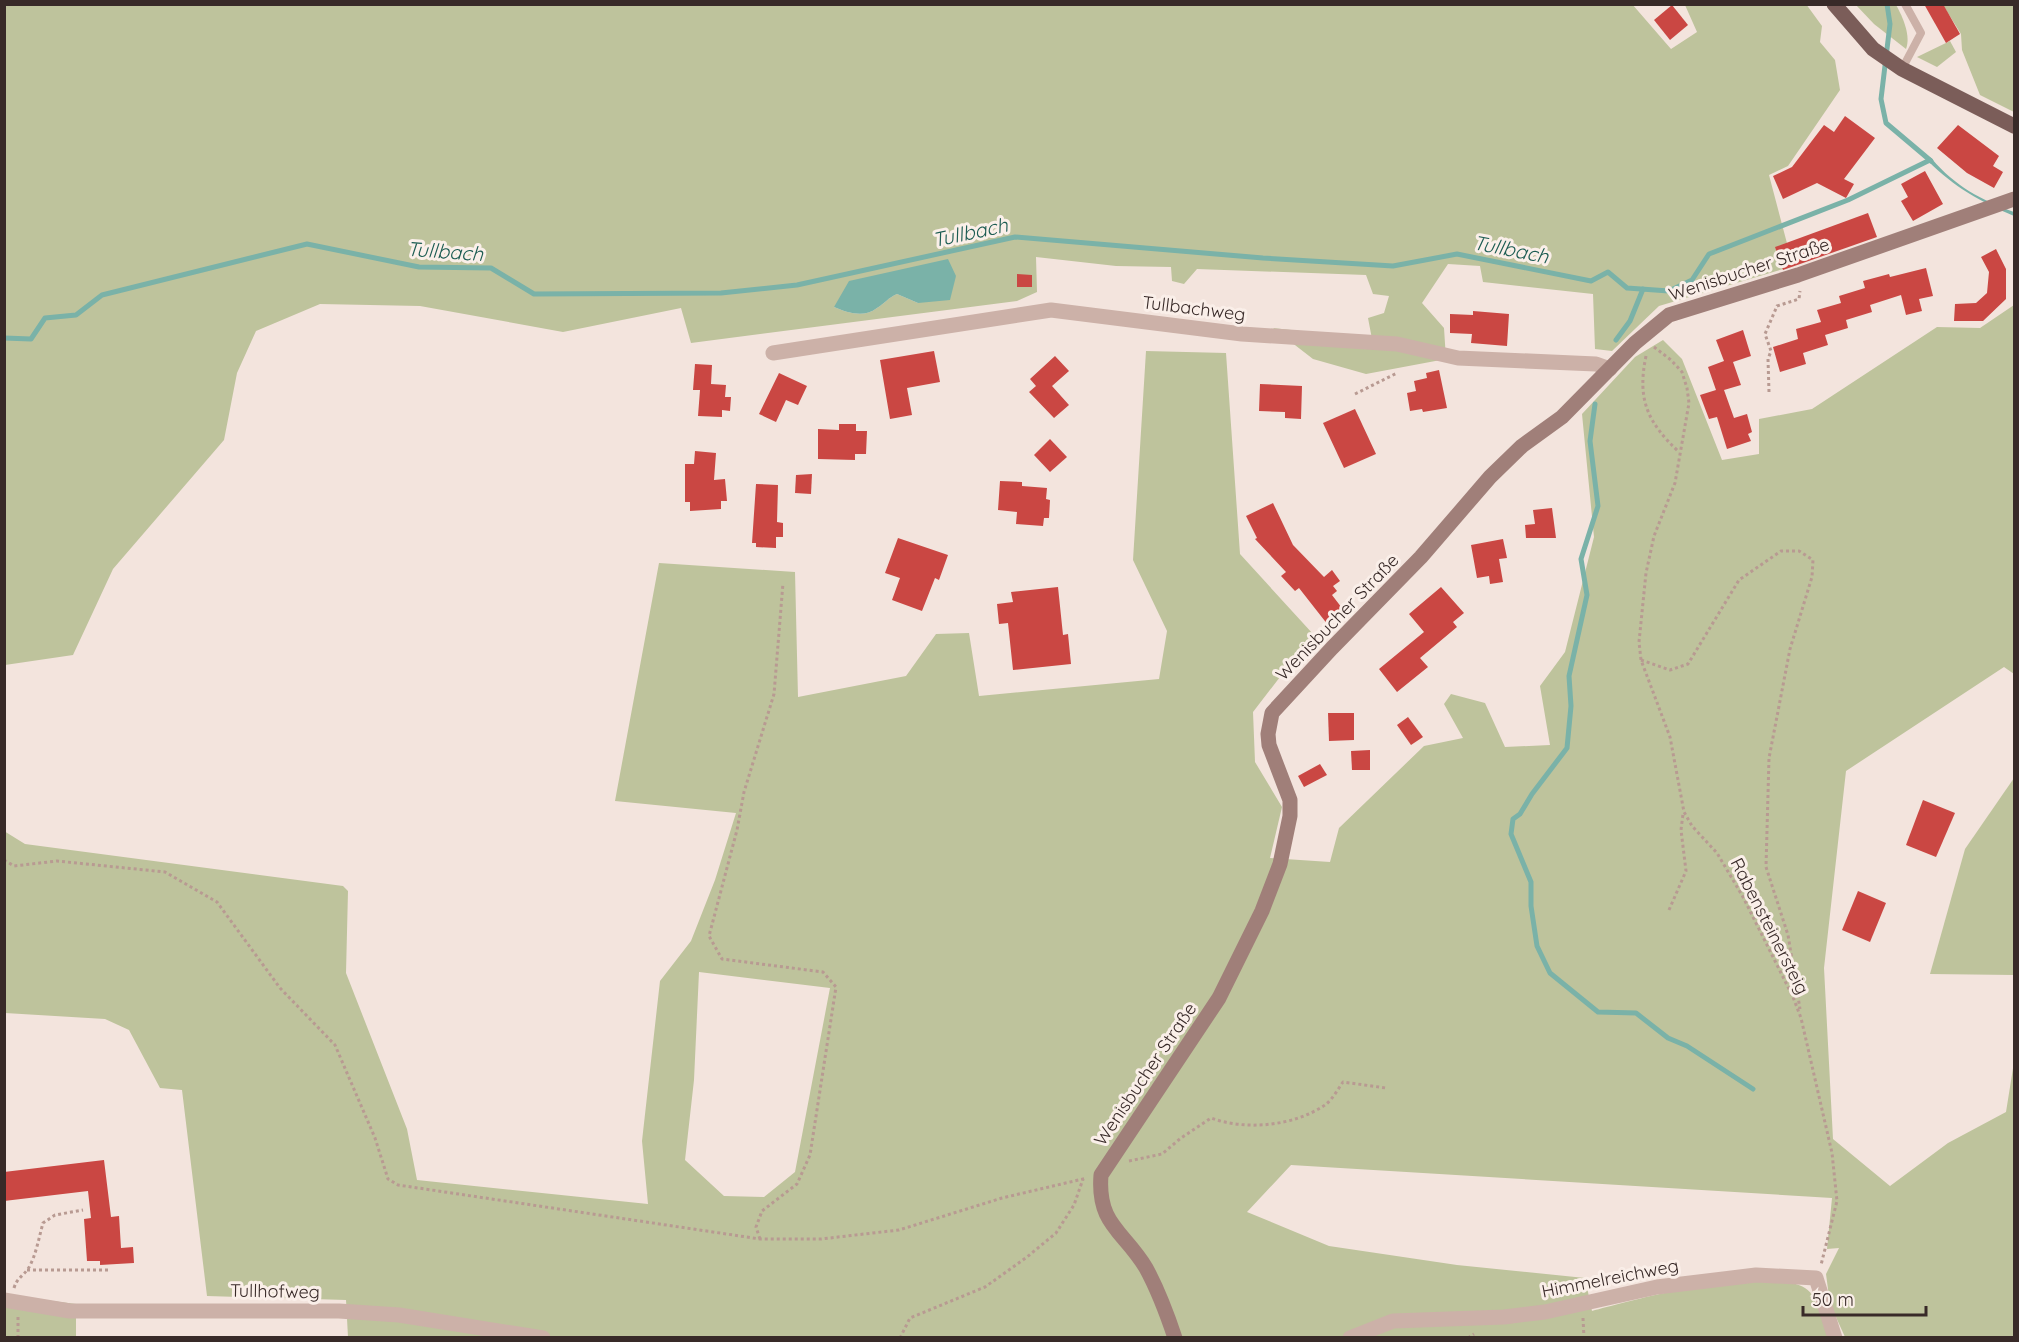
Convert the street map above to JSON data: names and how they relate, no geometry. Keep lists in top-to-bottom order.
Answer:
{
  "streets": {
    "street": [
      "Wenisbucher Straße",
      "Tullbachweg",
      "Himmelreichweg",
      "Tullhofweg"
    ],
    "path": ["Rabensteinersteig"]
  },
  "crossings": [
    ["Wenisbucher Straße", "Tullbachweg"],
    ["Wenisbucher Straße", "Rabensteinersteig"],
    ["Rabensteinersteig", "Himmelreichweg"]
  ],
  "water": ["Tullbach"],
  "scale_bar": "50 m"
}
